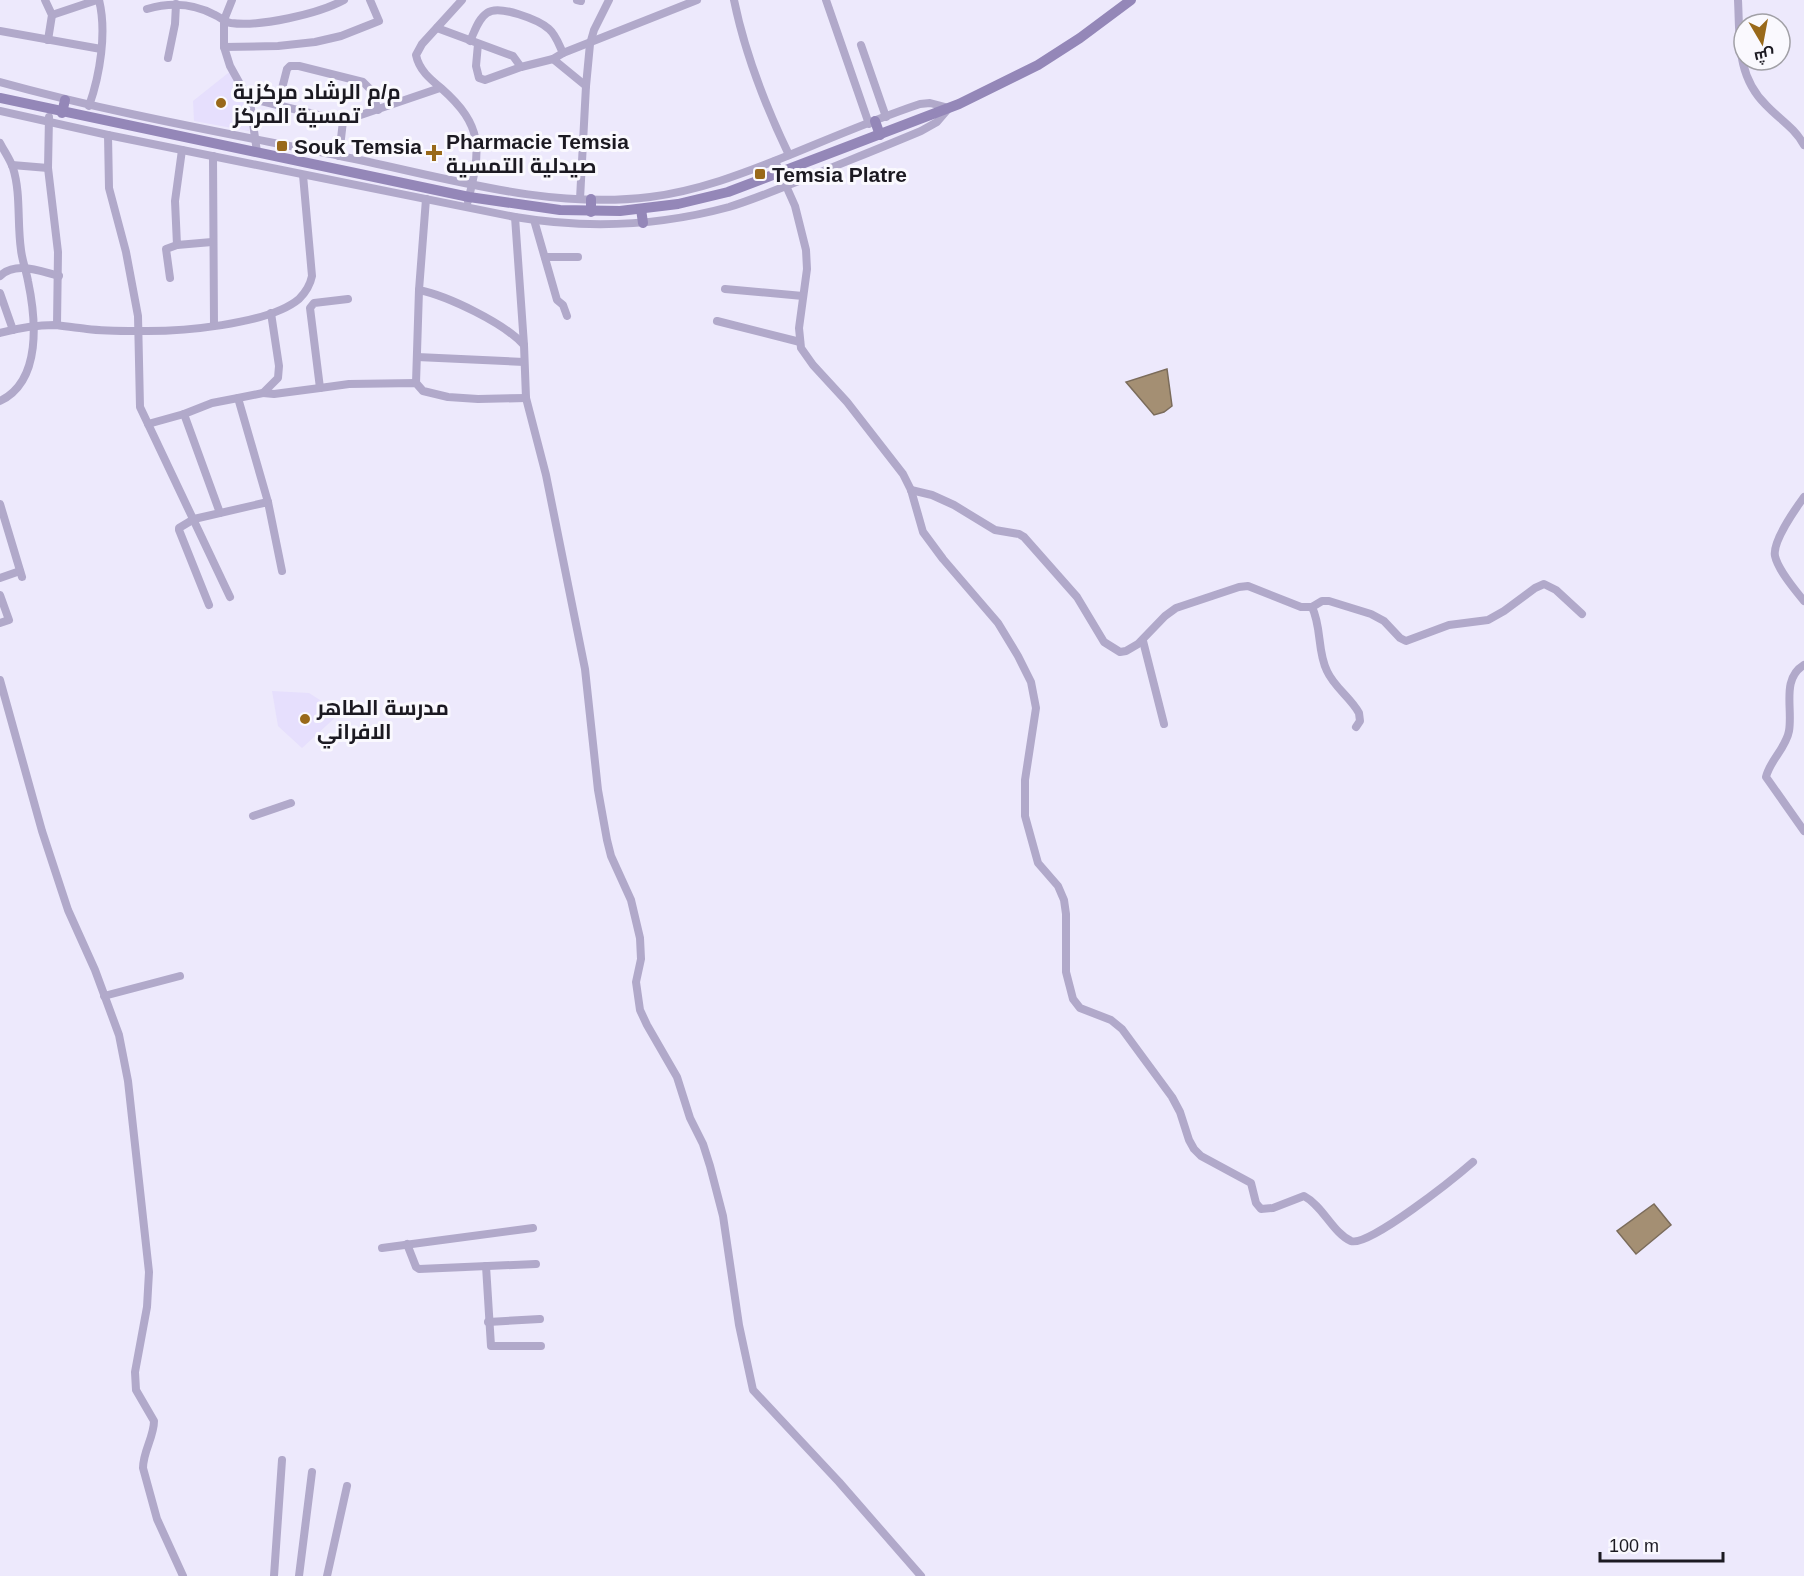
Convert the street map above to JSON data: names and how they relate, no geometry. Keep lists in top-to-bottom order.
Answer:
{
  "places": {
    "other": ["م/م الرشاد مركزية تمسية المركز", "مدرسة الطاهر الافراني"],
    "transit": ["Souk Temsia", "Temsia Platre"],
    "health": ["Pharmacie Temsia صيدلية التمسية"]
  },
  "scale_bar": "100 m",
  "north": "bottom"
}
